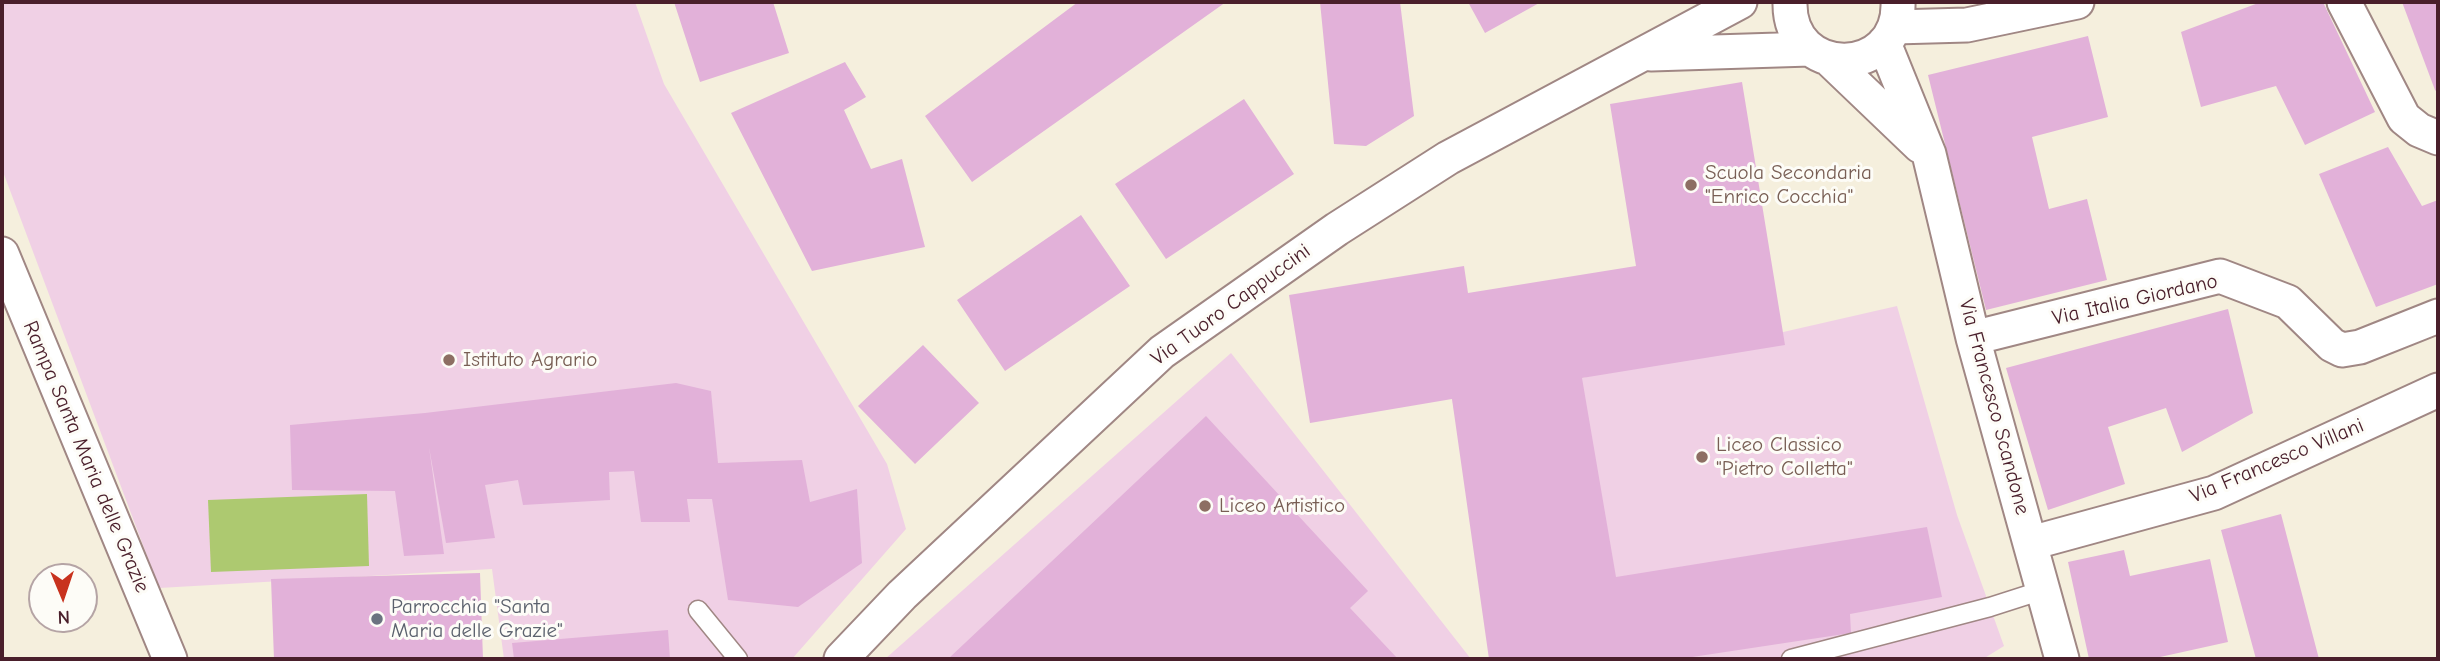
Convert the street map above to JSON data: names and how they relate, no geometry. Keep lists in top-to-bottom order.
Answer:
{
  "streets": {
    "street": [
      "Via Italia Giordano",
      "Via Tuoro Cappuccini",
      "Via Francesco Scandone",
      "Rampa Santa Maria delle Grazie",
      "Via Francesco Villani"
    ]
  },
  "crossings": [
    ["Via Italia Giordano", "Via Francesco Scandone"],
    ["Via Tuoro Cappuccini", "Via Francesco Scandone"],
    ["Via Francesco Scandone", "Via Francesco Villani"]
  ],
  "places": [
    "Scuola Secondaria \"Enrico Cocchia\"",
    "Istituto Agrario",
    "Liceo Classico \"Pietro Colletta\"",
    "Liceo Artistico",
    "Parrocchia \"Santa Maria delle Grazie\""
  ],
  "north": "bottom"
}
